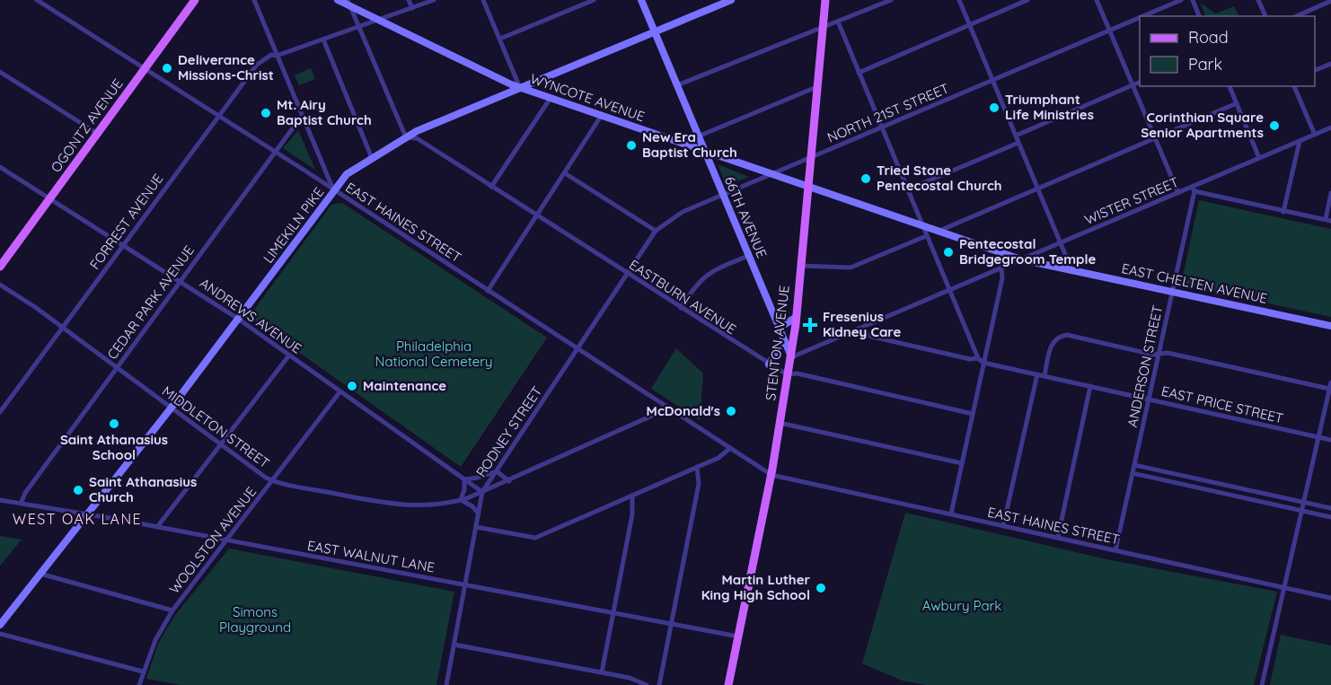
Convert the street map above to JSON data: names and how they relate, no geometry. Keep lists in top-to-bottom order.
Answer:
{
  "streets": {
    "main road": ["OGONTZ AVENUE", "STENTON AVENUE"],
    "street": [
      "WYNCOTE AVENUE",
      "NORTH 21ST STREET",
      "WISTER STREET",
      "66TH AVENUE",
      "FORREST AVENUE",
      "EAST HAINES STREET",
      "LIMEKILN PIKE",
      "EAST CHELTEN AVENUE",
      "EASTBURN AVENUE",
      "CEDAR PARK AVENUE",
      "ANDREWS AVENUE",
      "ANDERSON STREET",
      "EAST PRICE STREET",
      "MIDDLETON STREET",
      "RODNEY STREET",
      "WOOLSTON AVENUE",
      "EAST WALNUT LANE"
    ]
  },
  "crossings": [
    ["WYNCOTE AVENUE", "NORTH 21ST STREET"],
    ["WYNCOTE AVENUE", "WISTER STREET"],
    ["WYNCOTE AVENUE", "66TH AVENUE"],
    ["WYNCOTE AVENUE", "FORREST AVENUE"],
    ["WYNCOTE AVENUE", "LIMEKILN PIKE"],
    ["WYNCOTE AVENUE", "EAST CHELTEN AVENUE"],
    ["WYNCOTE AVENUE", "STENTON AVENUE"],
    ["NORTH 21ST STREET", "66TH AVENUE"],
    ["NORTH 21ST STREET", "EASTBURN AVENUE"],
    ["NORTH 21ST STREET", "STENTON AVENUE"],
    ["NORTH 21ST STREET", "RODNEY STREET"],
    ["OGONTZ AVENUE", "ANDREWS AVENUE"],
    ["WISTER STREET", "66TH AVENUE"],
    ["WISTER STREET", "EAST CHELTEN AVENUE"],
    ["WISTER STREET", "STENTON AVENUE"],
    ["WISTER STREET", "ANDERSON STREET"],
    ["66TH AVENUE", "LIMEKILN PIKE"],
    ["66TH AVENUE", "STENTON AVENUE"],
    ["FORREST AVENUE", "EAST HAINES STREET"],
    ["FORREST AVENUE", "ANDREWS AVENUE"],
    ["FORREST AVENUE", "MIDDLETON STREET"],
    ["EAST HAINES STREET", "LIMEKILN PIKE"],
    ["EAST HAINES STREET", "CEDAR PARK AVENUE"],
    ["EAST HAINES STREET", "STENTON AVENUE"],
    ["EAST HAINES STREET", "ANDERSON STREET"],
    ["EAST HAINES STREET", "RODNEY STREET"],
    ["LIMEKILN PIKE", "EASTBURN AVENUE"],
    ["LIMEKILN PIKE", "ANDREWS AVENUE"],
    ["LIMEKILN PIKE", "MIDDLETON STREET"],
    ["LIMEKILN PIKE", "EAST WALNUT LANE"],
    ["EAST CHELTEN AVENUE", "ANDERSON STREET"],
    ["EASTBURN AVENUE", "STENTON AVENUE"],
    ["EASTBURN AVENUE", "RODNEY STREET"],
    ["CEDAR PARK AVENUE", "ANDREWS AVENUE"],
    ["CEDAR PARK AVENUE", "MIDDLETON STREET"],
    ["CEDAR PARK AVENUE", "EAST WALNUT LANE"],
    ["ANDREWS AVENUE", "MIDDLETON STREET"],
    ["ANDREWS AVENUE", "RODNEY STREET"],
    ["ANDREWS AVENUE", "WOOLSTON AVENUE"],
    ["STENTON AVENUE", "EAST WALNUT LANE"],
    ["ANDERSON STREET", "EAST PRICE STREET"],
    ["MIDDLETON STREET", "RODNEY STREET"],
    ["MIDDLETON STREET", "WOOLSTON AVENUE"],
    ["RODNEY STREET", "EAST WALNUT LANE"],
    ["WOOLSTON AVENUE", "EAST WALNUT LANE"]
  ],
  "districts": ["WEST OAK LANE"],
  "parks": ["Philadelphia National Cemetery", "Awbury Park", "Simons Playground"],
  "places": {
    "other": [
      "Deliverance Missions-Christ",
      "Triumphant Life Ministries",
      "Mt. Airy Baptist Church",
      "Corinthian Square Senior Apartments",
      "New Era Baptist Church",
      "Tried Stone Pentecostal Church",
      "Pentecostal Bridgegroom Temple",
      "Maintenance",
      "McDonald's",
      "Saint Athanasius School",
      "Saint Athanasius Church",
      "Martin Luther King High School"
    ],
    "health": ["Fresenius Kidney Care"]
  },
  "legend": ["Road", "Park"]
}
